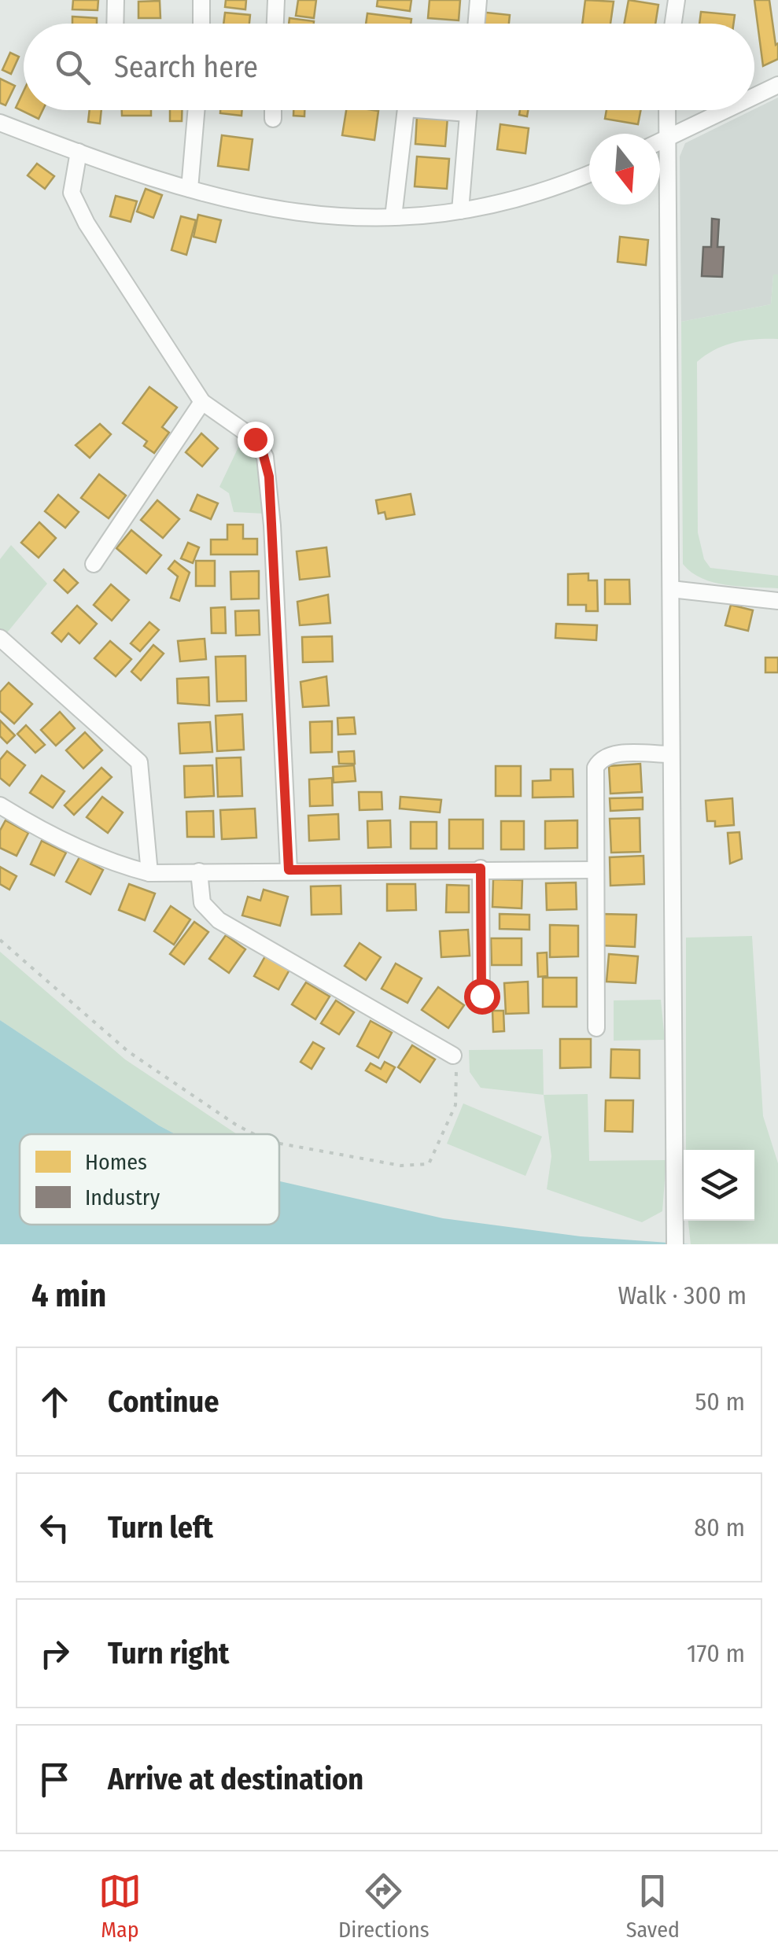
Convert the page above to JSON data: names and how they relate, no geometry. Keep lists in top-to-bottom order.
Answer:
{
  "legend": ["Homes", "Industry"],
  "north": "bottom",
  "page": {
    "search": "Search here",
    "heading": ["4 min", "Walk · 300 m"],
    "list": [
      ["Continue", "50 m"],
      ["Turn left", "80 m"],
      ["Turn right", "170 m"],
      "Arrive at destination"
    ],
    "nav": ["Map", "Directions", "Saved"]
  }
}
